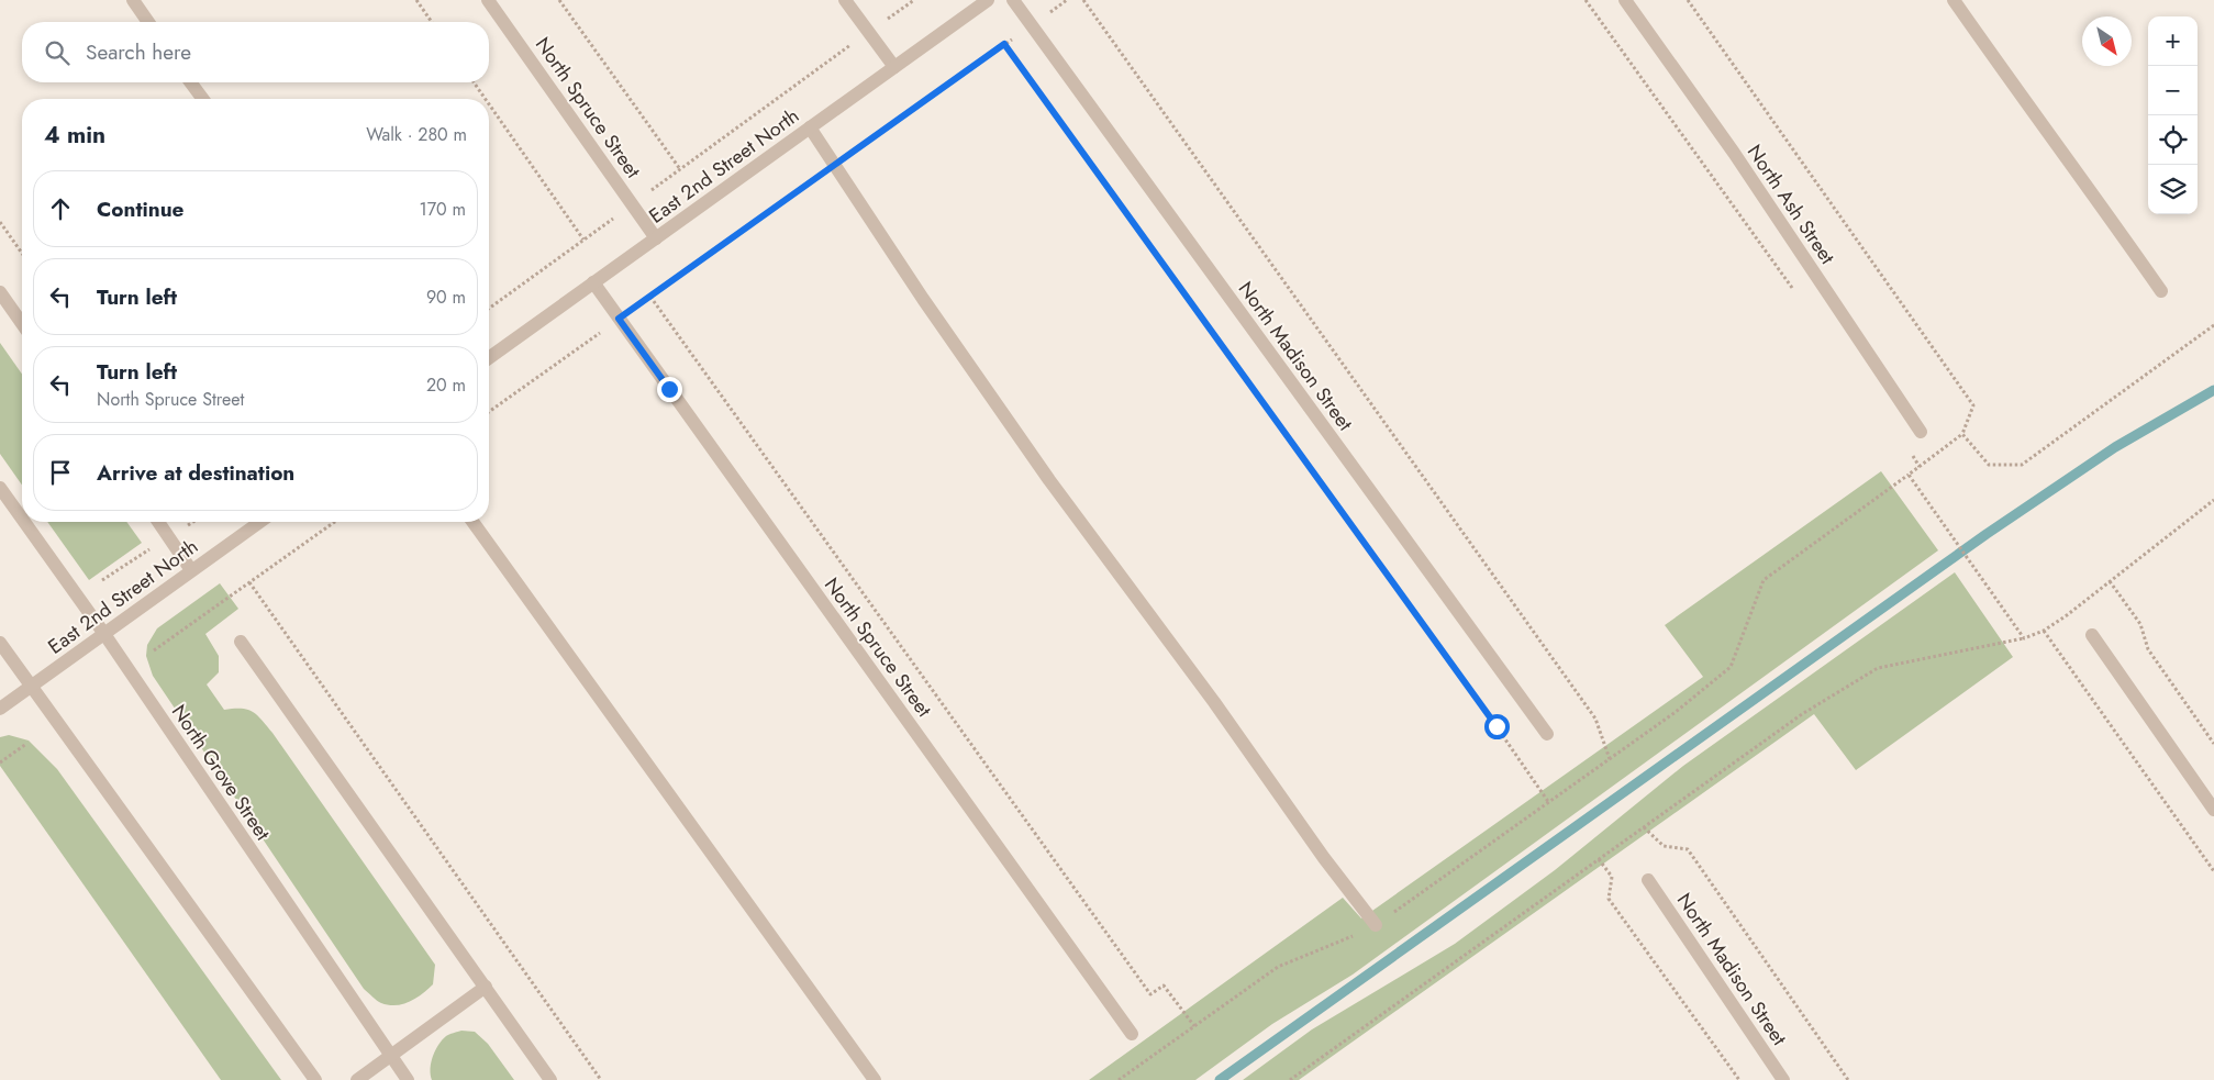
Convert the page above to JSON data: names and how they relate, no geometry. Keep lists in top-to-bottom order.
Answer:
{
  "streets": {
    "street": [
      "North Spruce Street",
      "East 2nd Street North",
      "North Ash Street",
      "North Madison Street",
      "North Grove Street"
    ]
  },
  "crossings": [
    ["North Spruce Street", "East 2nd Street North"],
    ["East 2nd Street North", "North Grove Street"]
  ],
  "north": "bottom right",
  "page": {
    "map_buttons": ["+", "−"],
    "search": "Search here",
    "heading": ["4 min", "Walk · 280 m"],
    "list": [
      ["Continue", "170 m"],
      ["Turn left", "90 m"],
      ["Turn left", "North Spruce Street", "20 m"],
      "Arrive at destination"
    ]
  }
}
